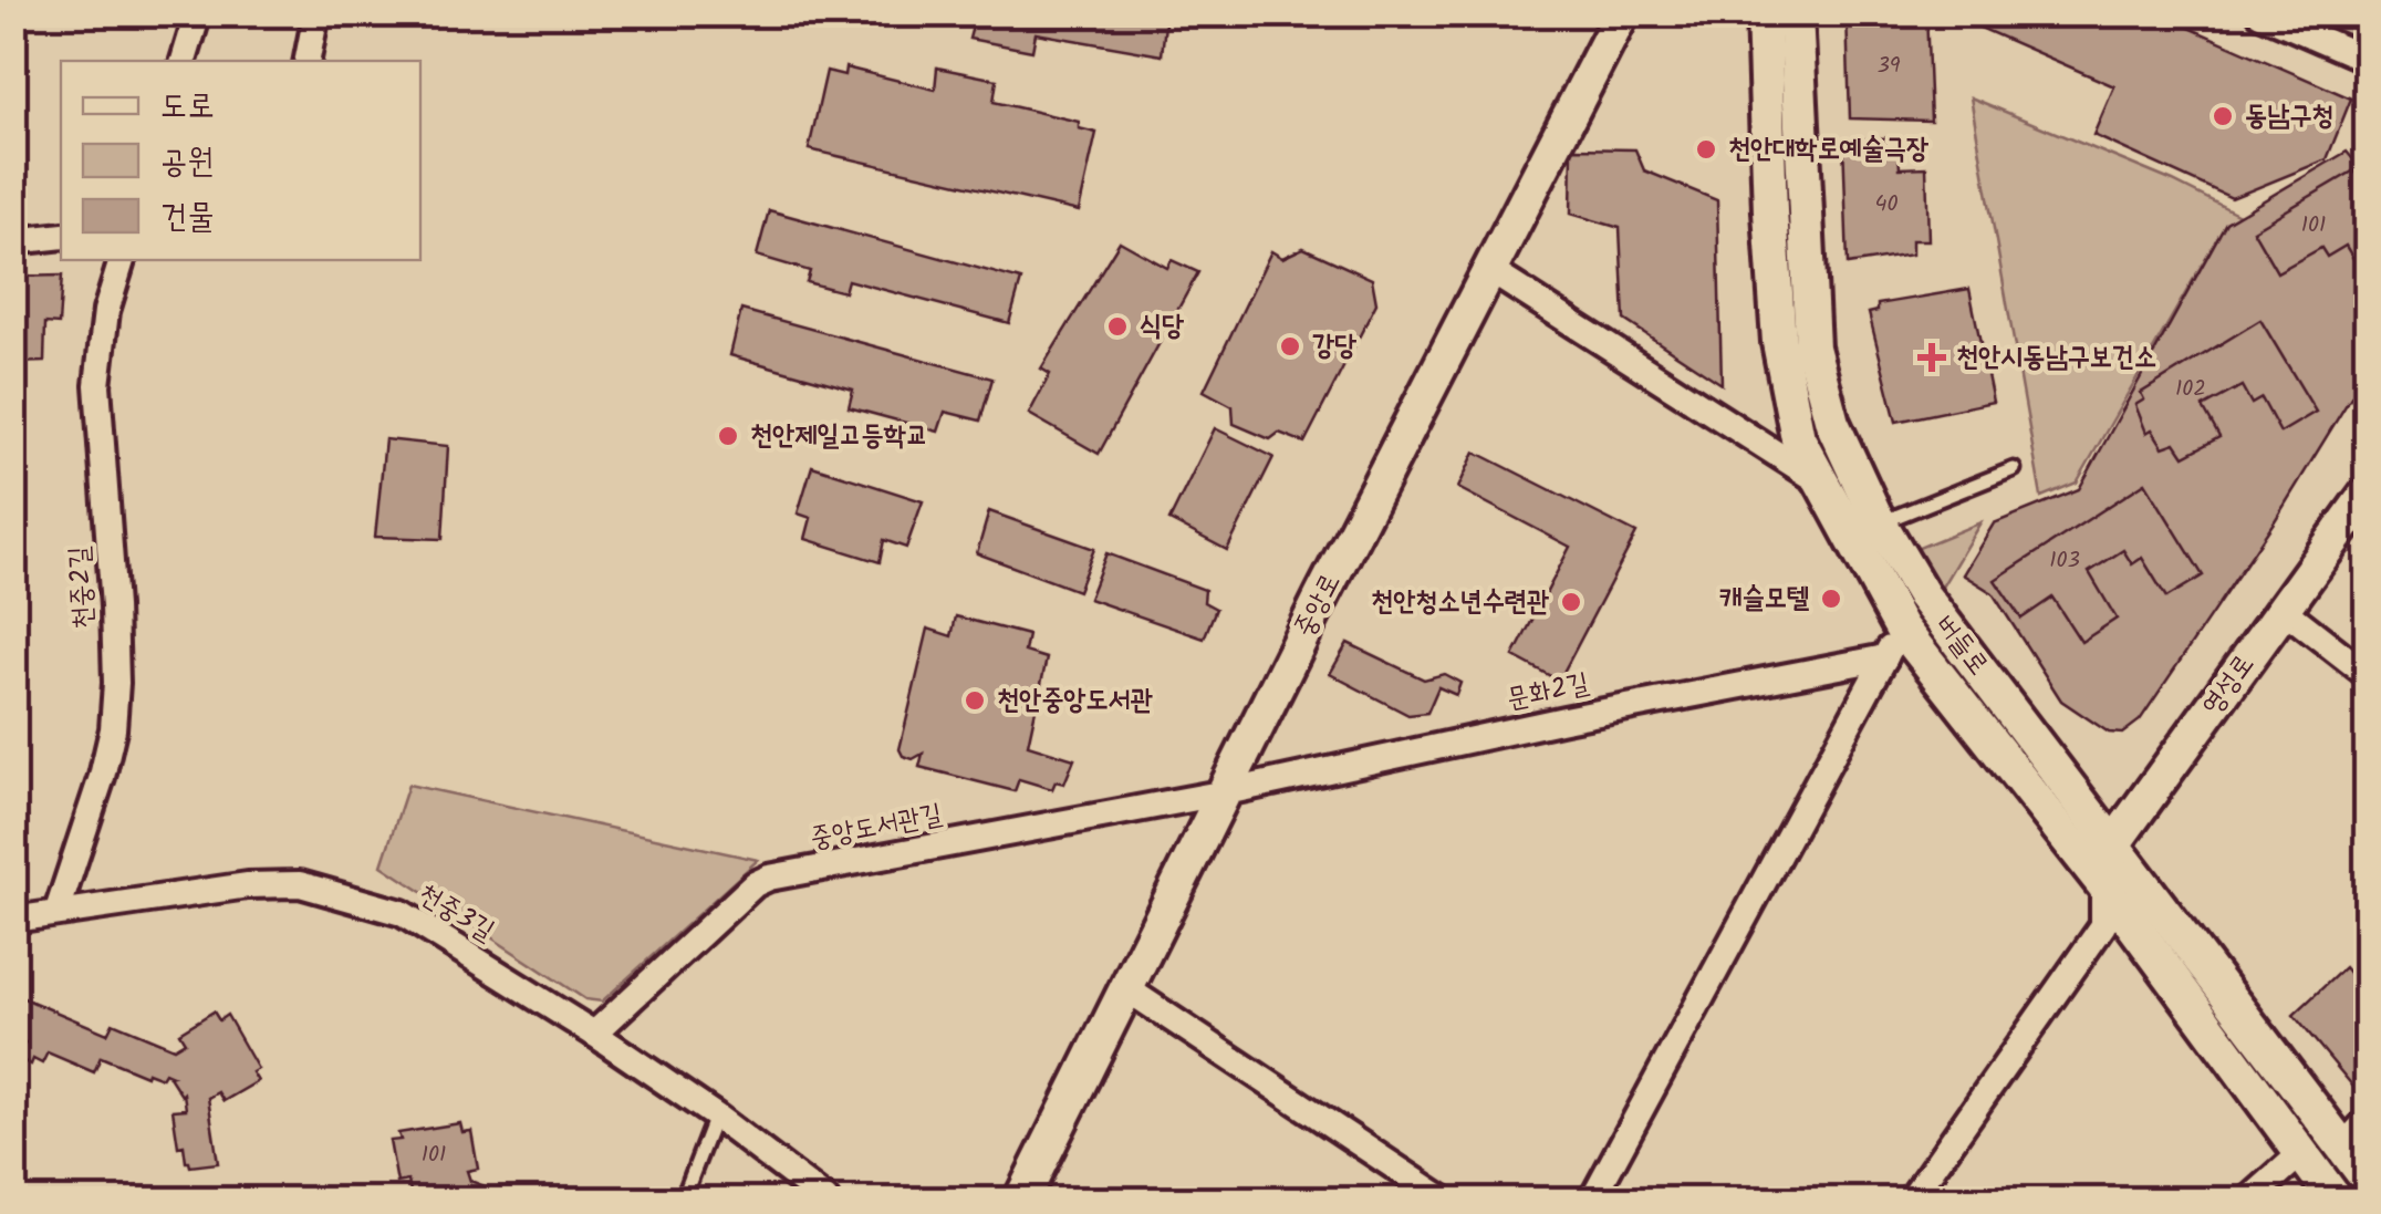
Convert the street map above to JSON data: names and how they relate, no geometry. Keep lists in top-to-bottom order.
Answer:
{
  "streets": {
    "street": [
      "천중2길",
      "중앙로",
      "버들로",
      "영성로",
      "문화2길",
      "중앙도서관길",
      "천중3길"
    ]
  },
  "crossings": [
    ["천중2길", "천중3길"],
    ["중앙로", "버들로"],
    ["중앙로", "문화2길"],
    ["중앙로", "중앙도서관길"],
    ["버들로", "영성로"],
    ["버들로", "문화2길"],
    ["문화2길", "중앙도서관길"],
    ["중앙도서관길", "천중3길"]
  ],
  "places": {
    "other": [
      "동남구청",
      "천안대학로예술극장",
      "식당",
      "강당",
      "천안제일고등학교",
      "캐슬모텔",
      "천안청소년수련관",
      "천안중앙도서관"
    ],
    "health": ["천안시동남구보건소"]
  },
  "house_numbers": [
    "39",
    "40",
    "101",
    "102",
    "103",
    "101"
  ],
  "legend": ["도로", "공원", "건물"]
}
